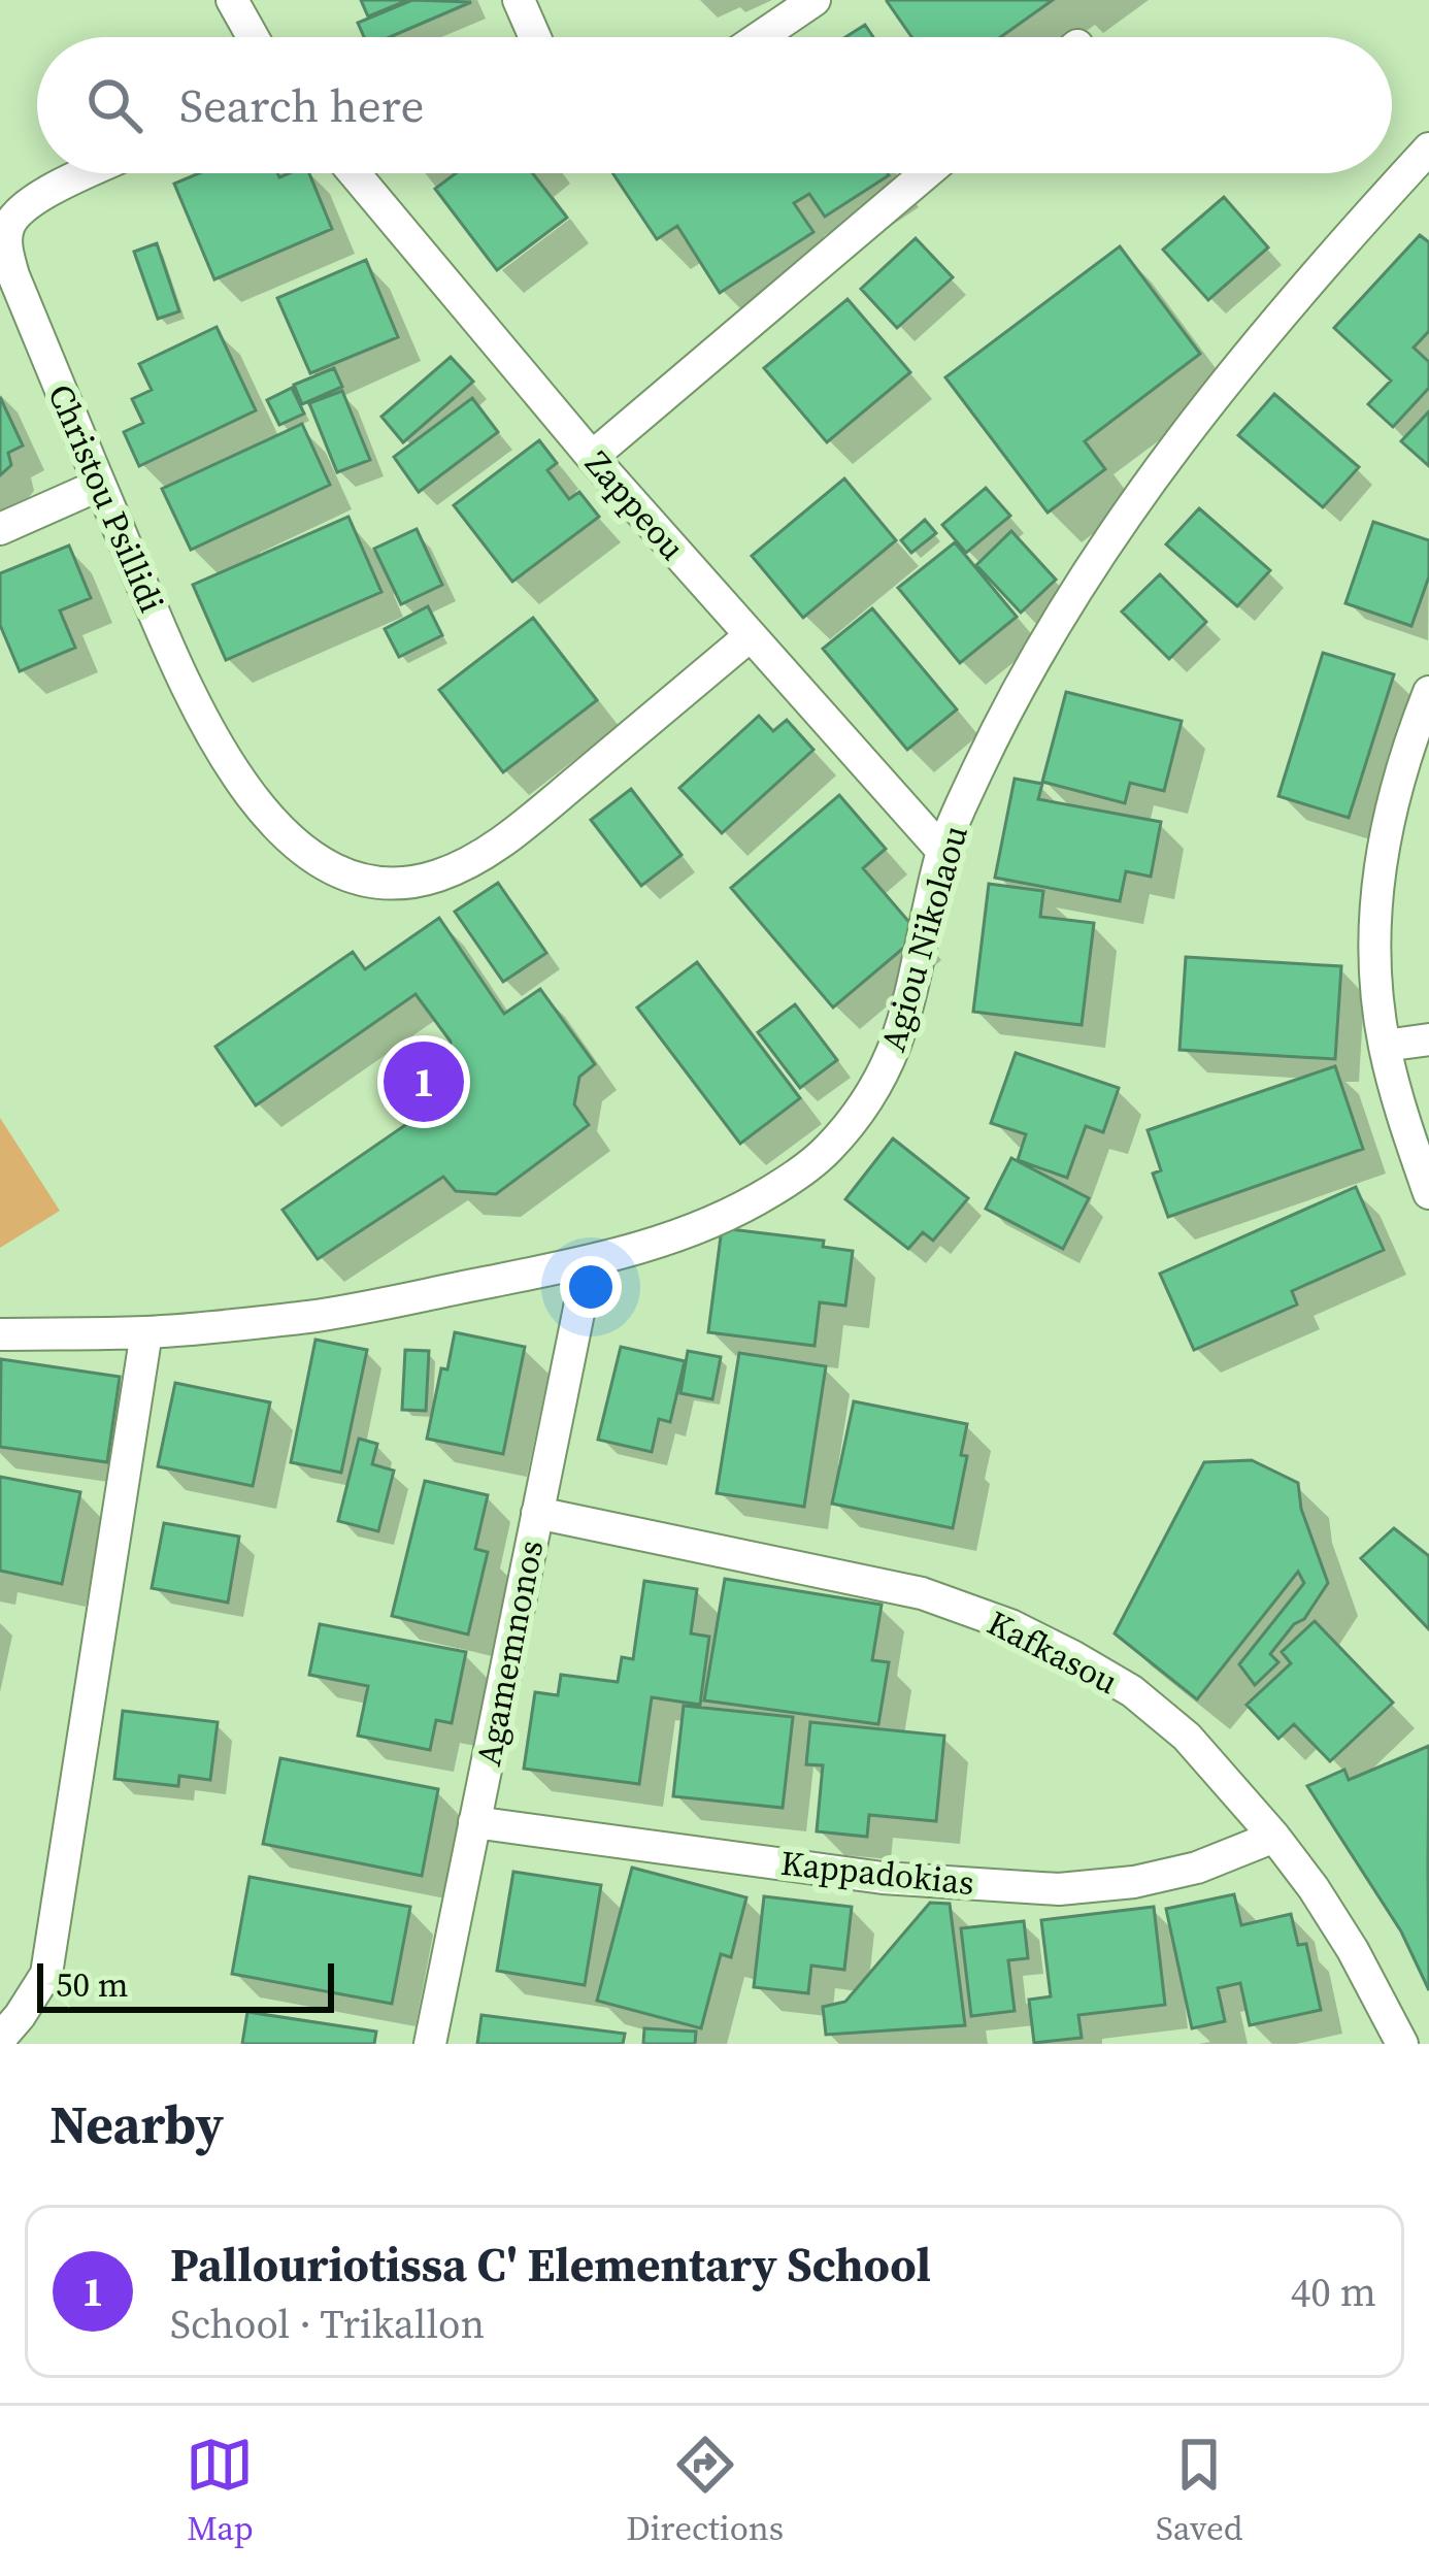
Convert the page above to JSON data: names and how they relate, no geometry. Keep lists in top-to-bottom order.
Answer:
{
  "streets": {
    "street": [
      "Christou Psillidi",
      "Zappeou",
      "Agiou Nikolaou",
      "Kafkasou",
      "Agamemnonos",
      "Kappadokias"
    ]
  },
  "crossings": [
    ["Christou Psillidi", "Zappeou"],
    ["Zappeou", "Agiou Nikolaou"],
    ["Agiou Nikolaou", "Agamemnonos"],
    ["Kafkasou", "Agamemnonos"],
    ["Kafkasou", "Kappadokias"],
    ["Agamemnonos", "Kappadokias"]
  ],
  "scale_bar": "50 m",
  "page": {
    "search": "Search here",
    "pins": "1",
    "scale": "50 m",
    "heading": "Nearby",
    "list": [
      {
        "mark": "1",
        "name": "Pallouriotissa C' Elementary School",
        "note": "School · Trikallon",
        "value": "40 m"
      }
    ],
    "nav": ["Map", "Directions", "Saved"]
  }
}
